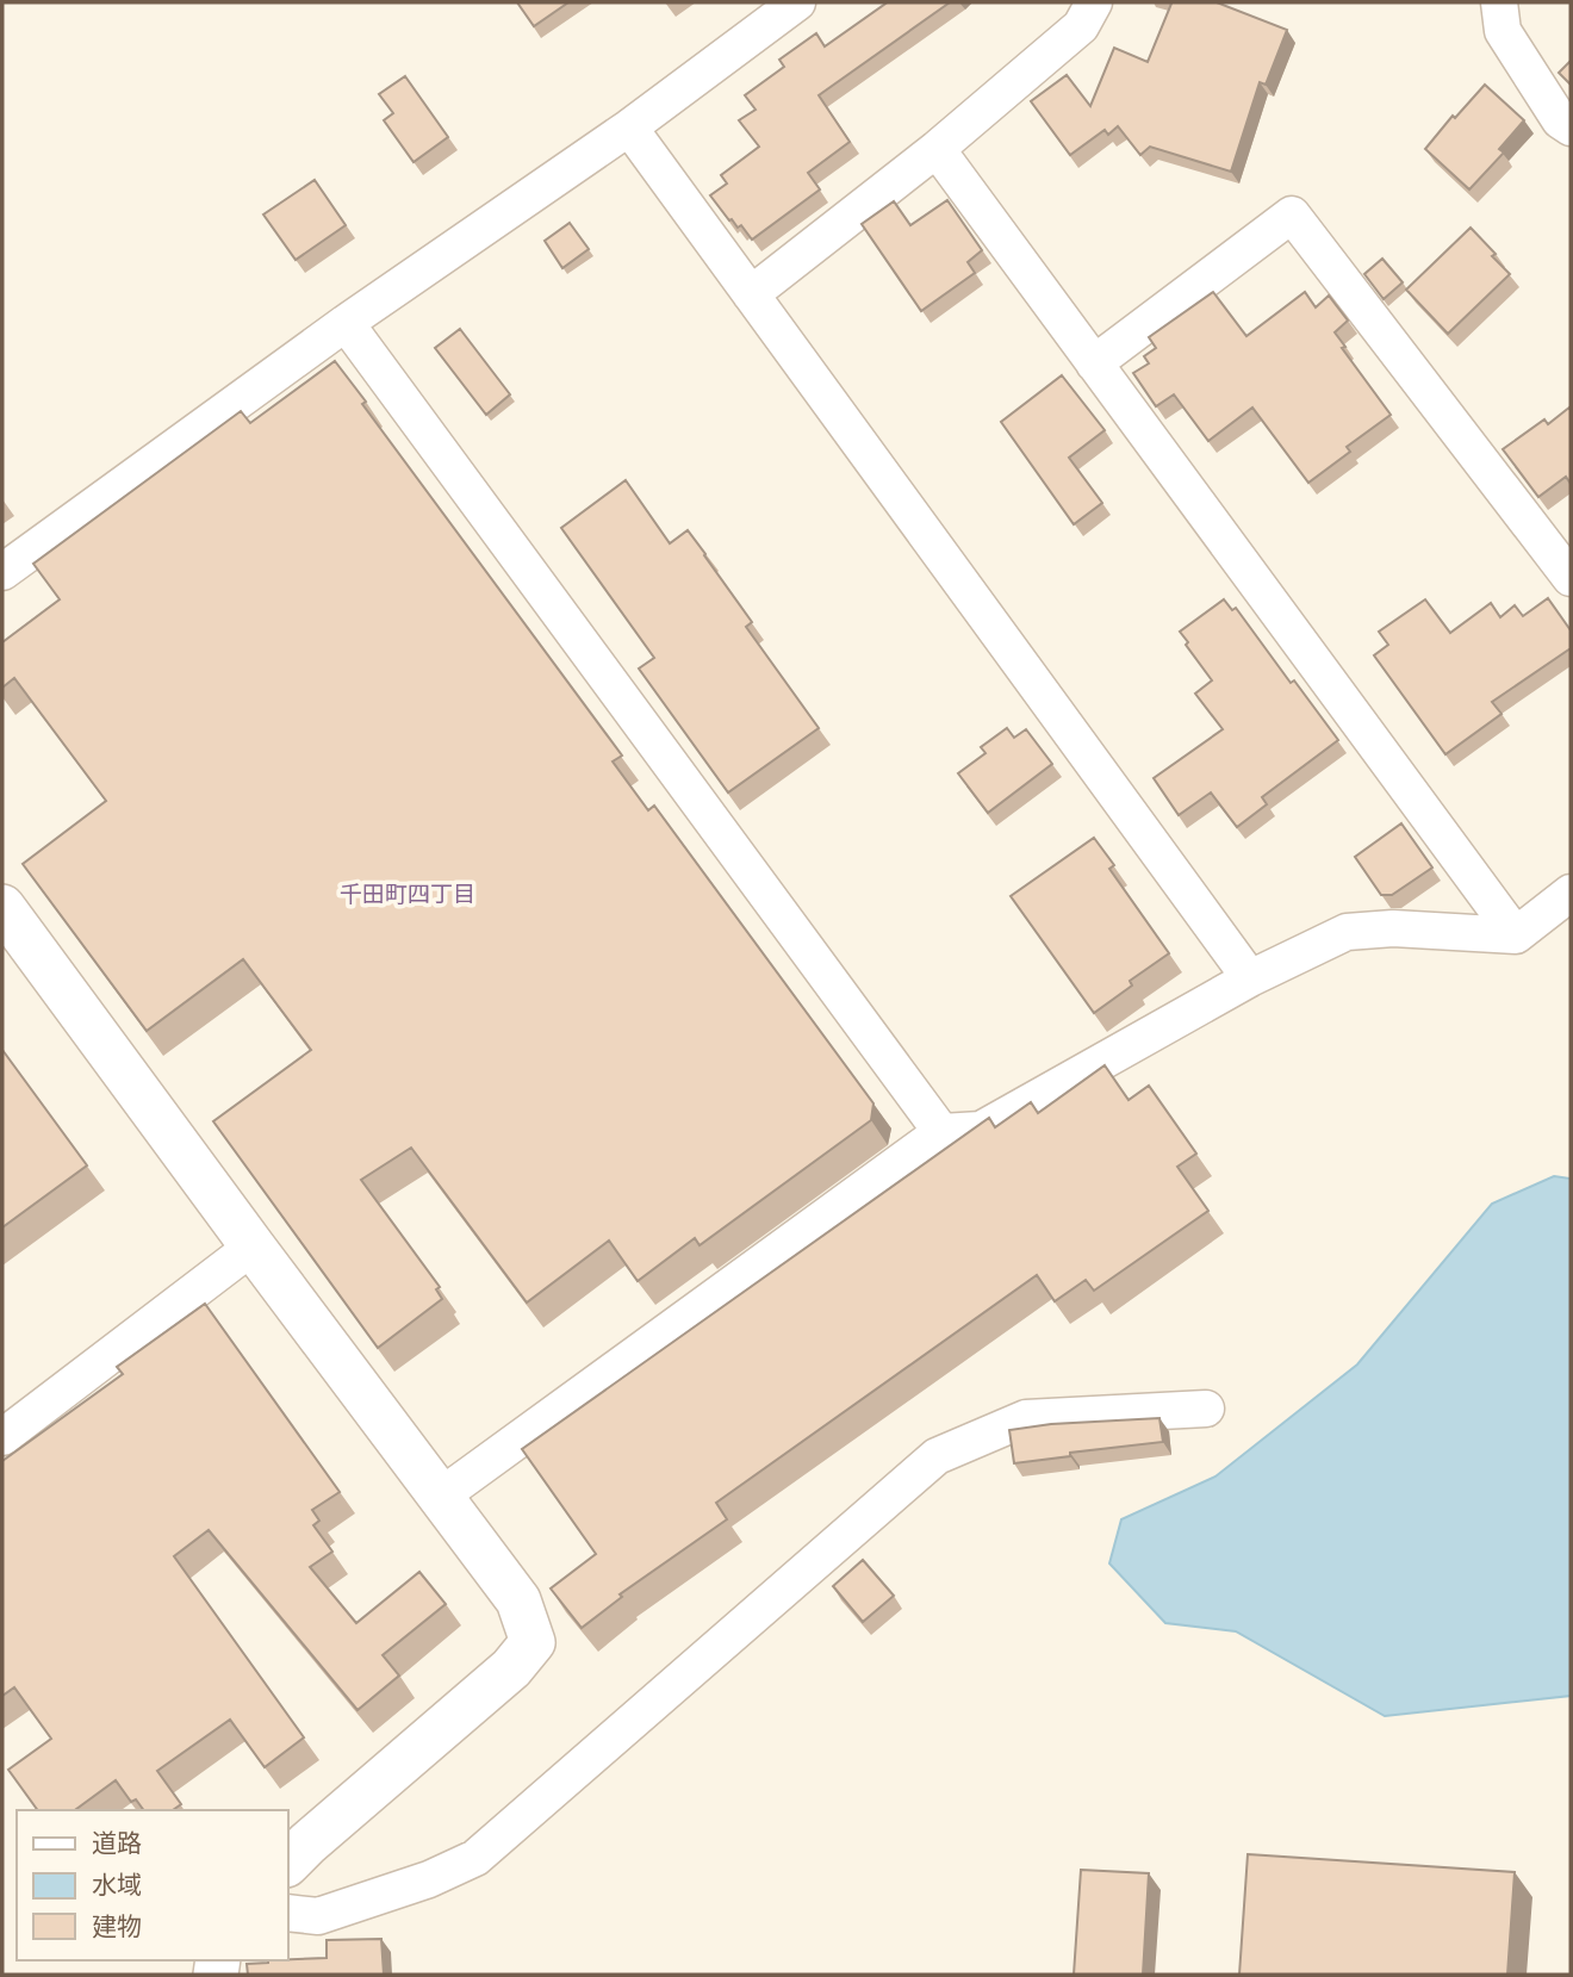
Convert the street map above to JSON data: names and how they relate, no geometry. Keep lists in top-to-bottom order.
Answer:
{
  "districts": ["千田町四丁目"],
  "legend": ["道路", "水域", "建物"]
}
